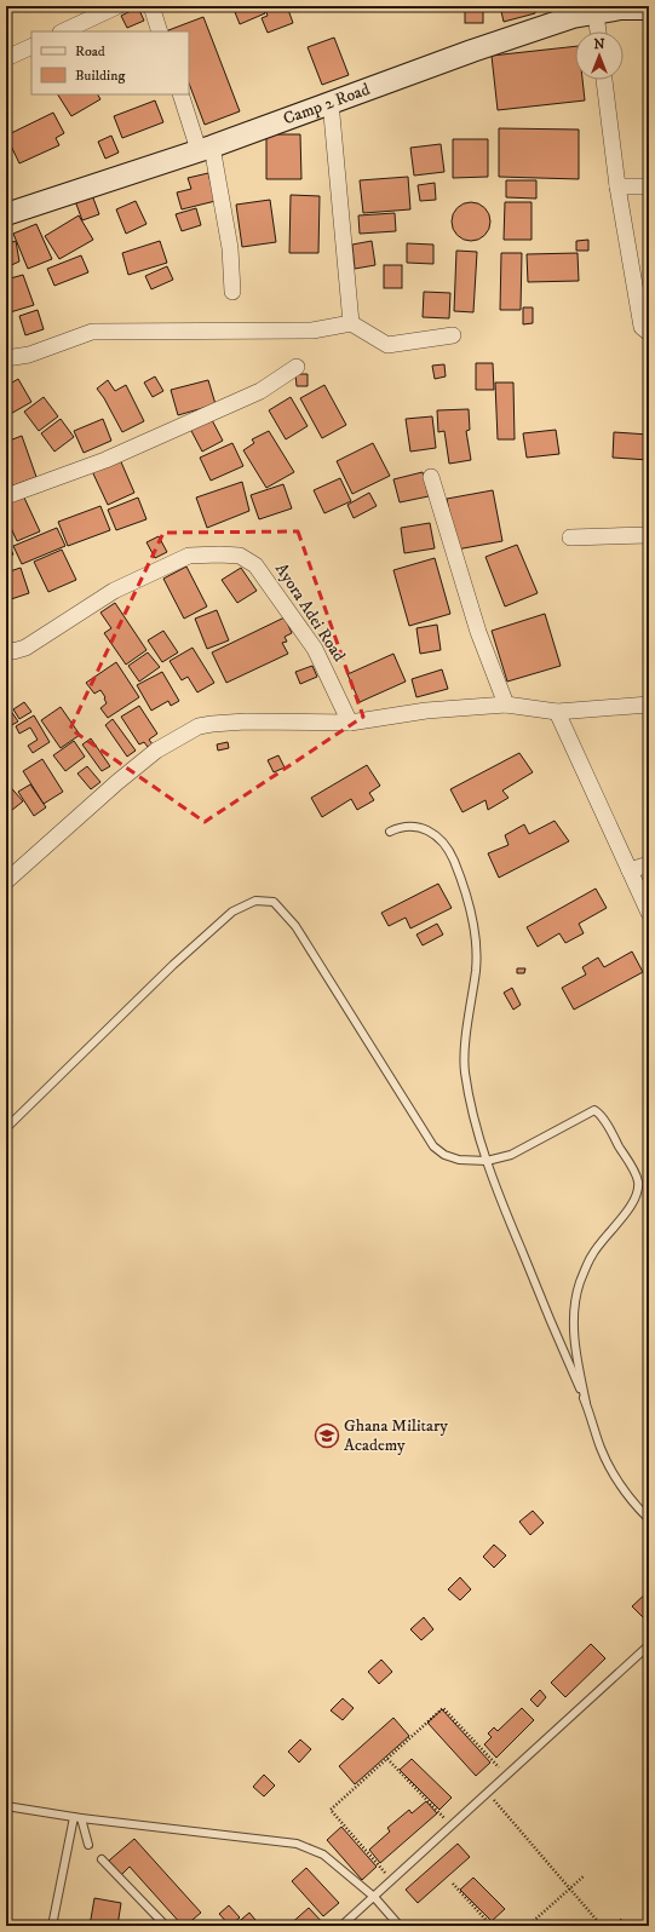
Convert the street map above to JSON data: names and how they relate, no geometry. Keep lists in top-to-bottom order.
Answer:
{
  "streets": {
    "street": ["Camp 2 Road", "Ayora Adei Road"]
  },
  "places": {
    "school or university": ["Ghana Military Academy"]
  },
  "legend": ["Road", "Building"],
  "north": "top"
}
